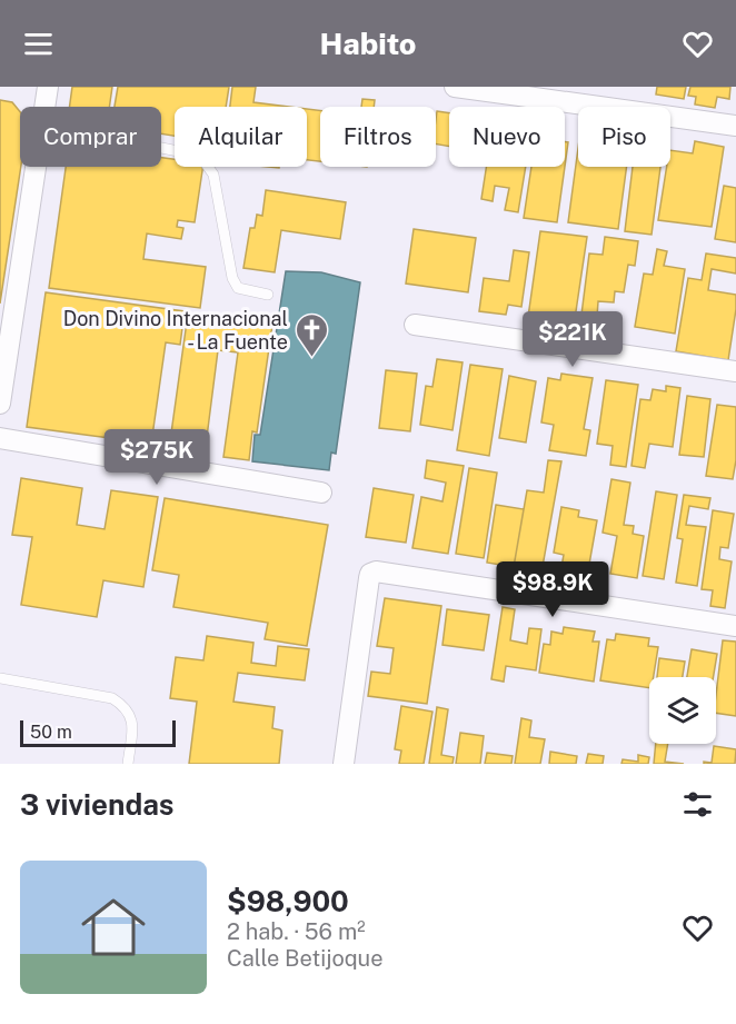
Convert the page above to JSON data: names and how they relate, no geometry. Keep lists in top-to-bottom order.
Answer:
{
  "places": {
    "church": ["Don Divino Internacional - La Fuente"]
  },
  "scale_bar": "50 m",
  "page": {
    "header": "Habito",
    "chip": [
      "Comprar",
      "Alquilar",
      "Filtros",
      "Nuevo",
      "Piso"
    ],
    "price": ["$221K", "$275K", "$98.9K"],
    "scale": "50 m",
    "heading": "3 viviendas",
    "list": [
      {
        "name": "$98,900",
        "note": "2 hab. · 56 m² · Calle Betijoque"
      }
    ]
  }
}
